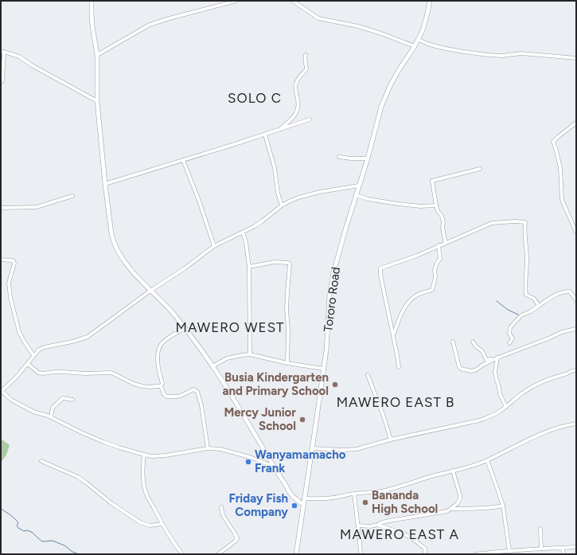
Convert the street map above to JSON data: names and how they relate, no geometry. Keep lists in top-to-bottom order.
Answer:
{
  "streets": {
    "main road": ["Tororo Road"]
  },
  "districts": [
    "SOLO C",
    "MAWERO WEST",
    "MAWERO EAST B",
    "MAWERO EAST A"
  ],
  "places": [
    "Busia Kindergarten and Primary School",
    "Mercy Junior School",
    "Wanyamamacho Frank",
    "Bananda High School",
    "Friday Fish Company"
  ]
}
